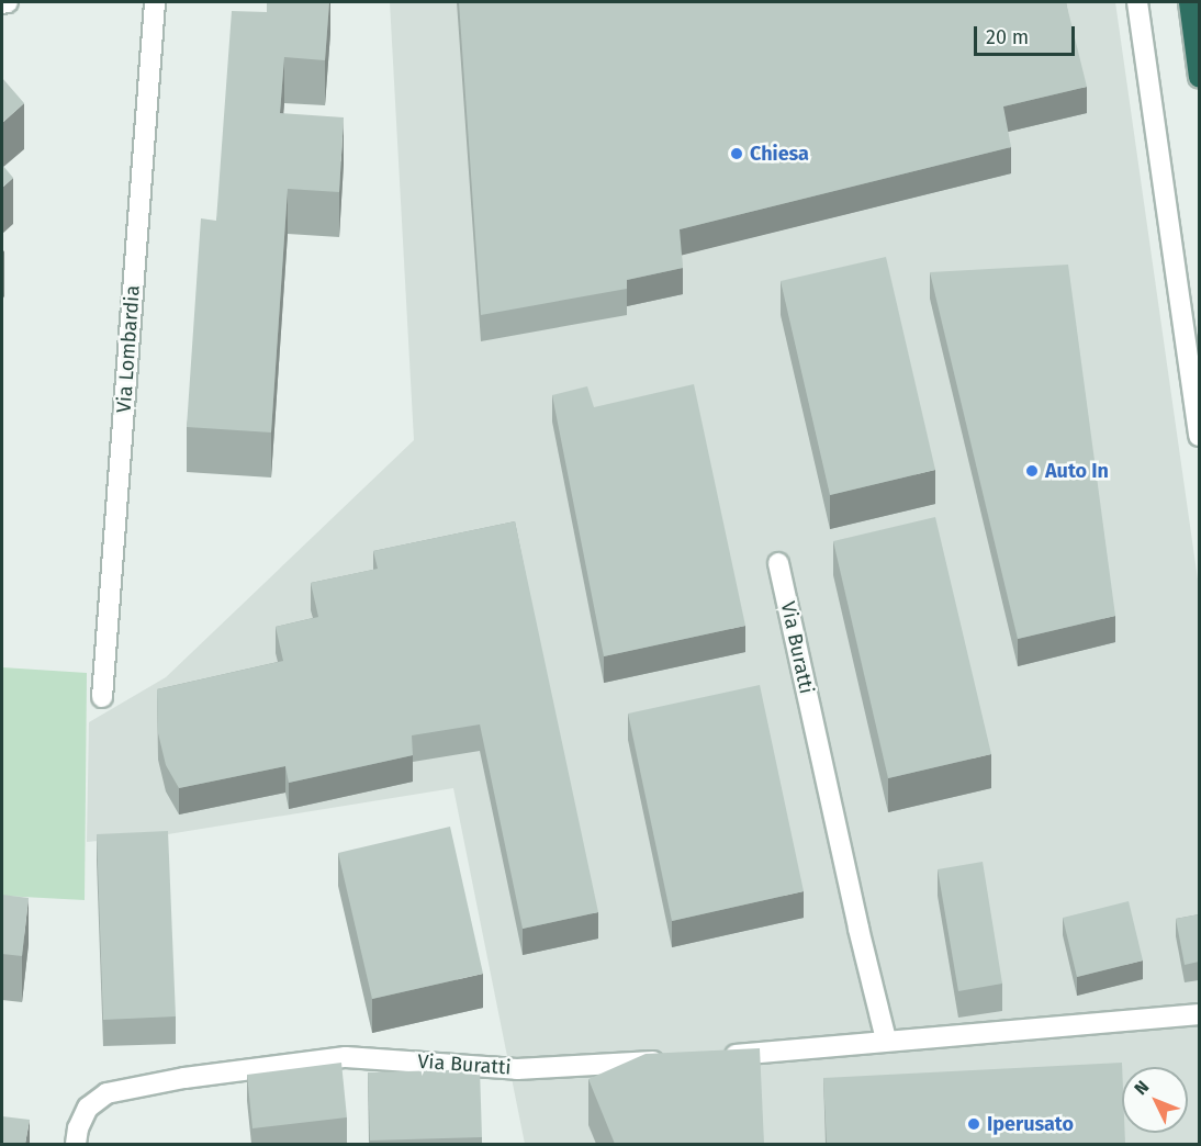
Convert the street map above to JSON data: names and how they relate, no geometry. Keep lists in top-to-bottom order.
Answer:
{
  "streets": {
    "street": ["Via Lombardia", "Via Buratti"]
  },
  "places": ["Chiesa", "Auto In", "Iperusato"],
  "scale_bar": "20 m",
  "north": "top left"
}
